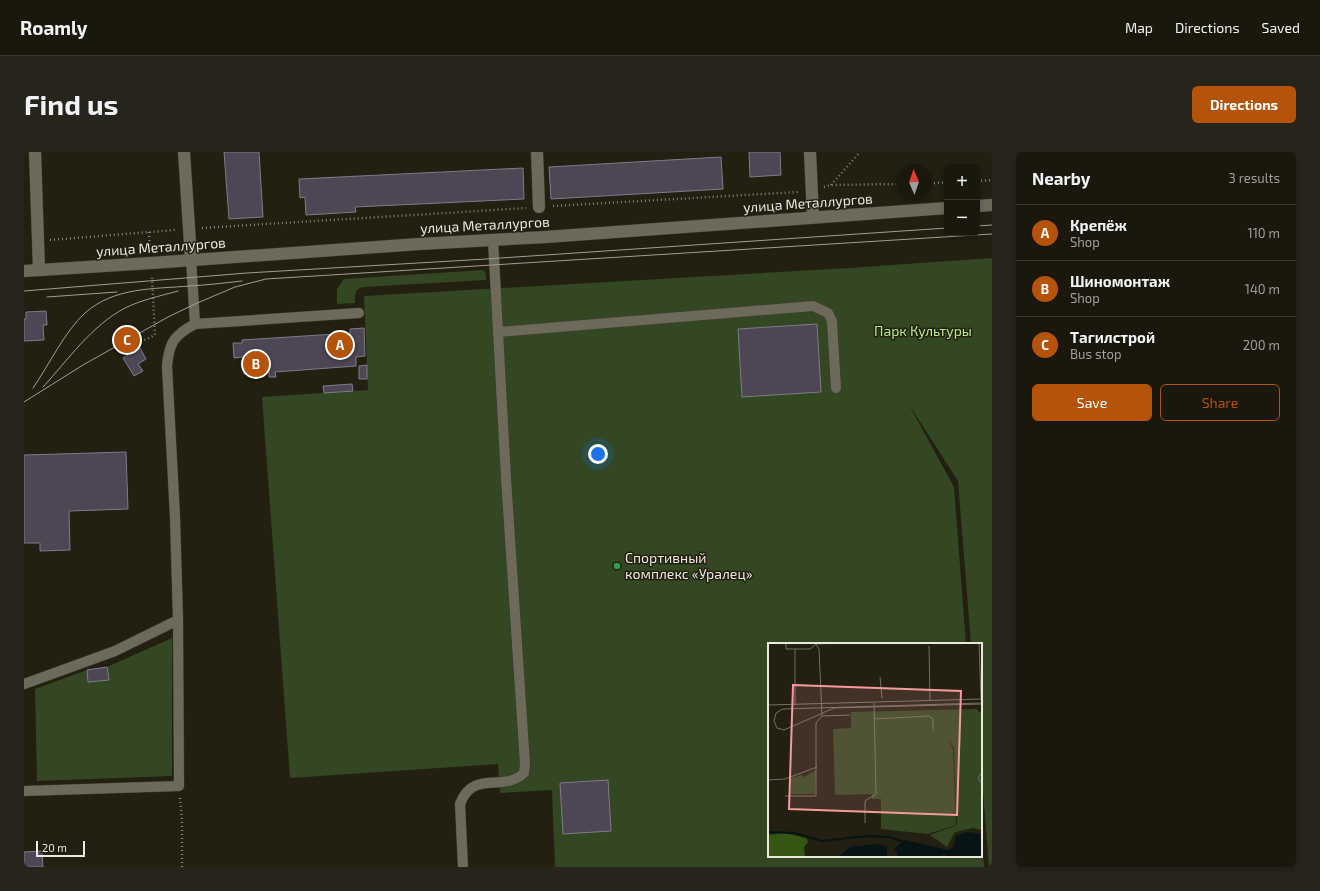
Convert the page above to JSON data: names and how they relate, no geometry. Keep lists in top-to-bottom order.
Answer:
{
  "streets": {
    "main road": ["улица Металлургов"]
  },
  "parks": ["Парк Культуры"],
  "places": ["Спортивный комплекс «Уралец»"],
  "scale_bar": "20 m",
  "north": "top",
  "page": {
    "header": "Roamly",
    "nav": ["Map", "Directions", "Saved"],
    "buttons": [
      "Directions",
      ["Save", "Share"]
    ],
    "title": "Find us",
    "heading": ["Nearby", "3 results"],
    "map_buttons": ["+", "−"],
    "list": [
      {
        "mark": "A",
        "name": "Крепёж",
        "note": "Shop",
        "value": "110 m"
      },
      {
        "mark": "B",
        "name": "Шиномонтаж",
        "note": "Shop",
        "value": "140 m"
      },
      {
        "mark": "C",
        "name": "Тагилстрой",
        "note": "Bus stop",
        "value": "200 m"
      }
    ],
    "pins": ["C", "A", "B"],
    "scale": "20 m"
  }
}
